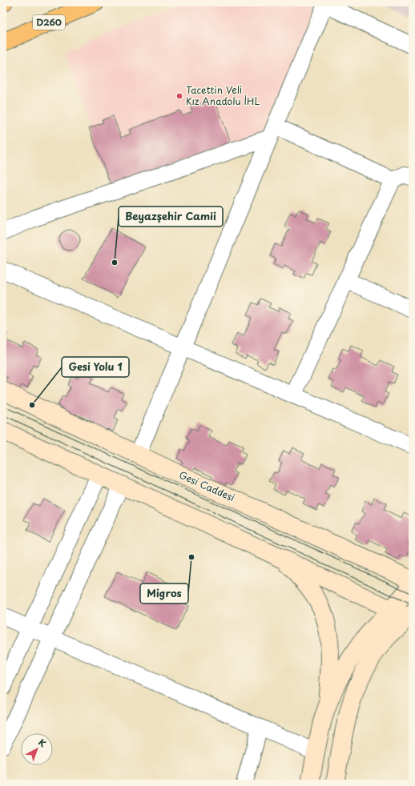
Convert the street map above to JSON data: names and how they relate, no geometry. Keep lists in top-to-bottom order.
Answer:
{
  "streets": {
    "highway": ["D260"],
    "main road": ["Gesi Caddesi"]
  },
  "places": [
    "Tacettin Veli Kız Anadolu İHL",
    "Beyazşehir Camii",
    "Gesi Yolu 1",
    "Migros"
  ],
  "north": "top right"
}
